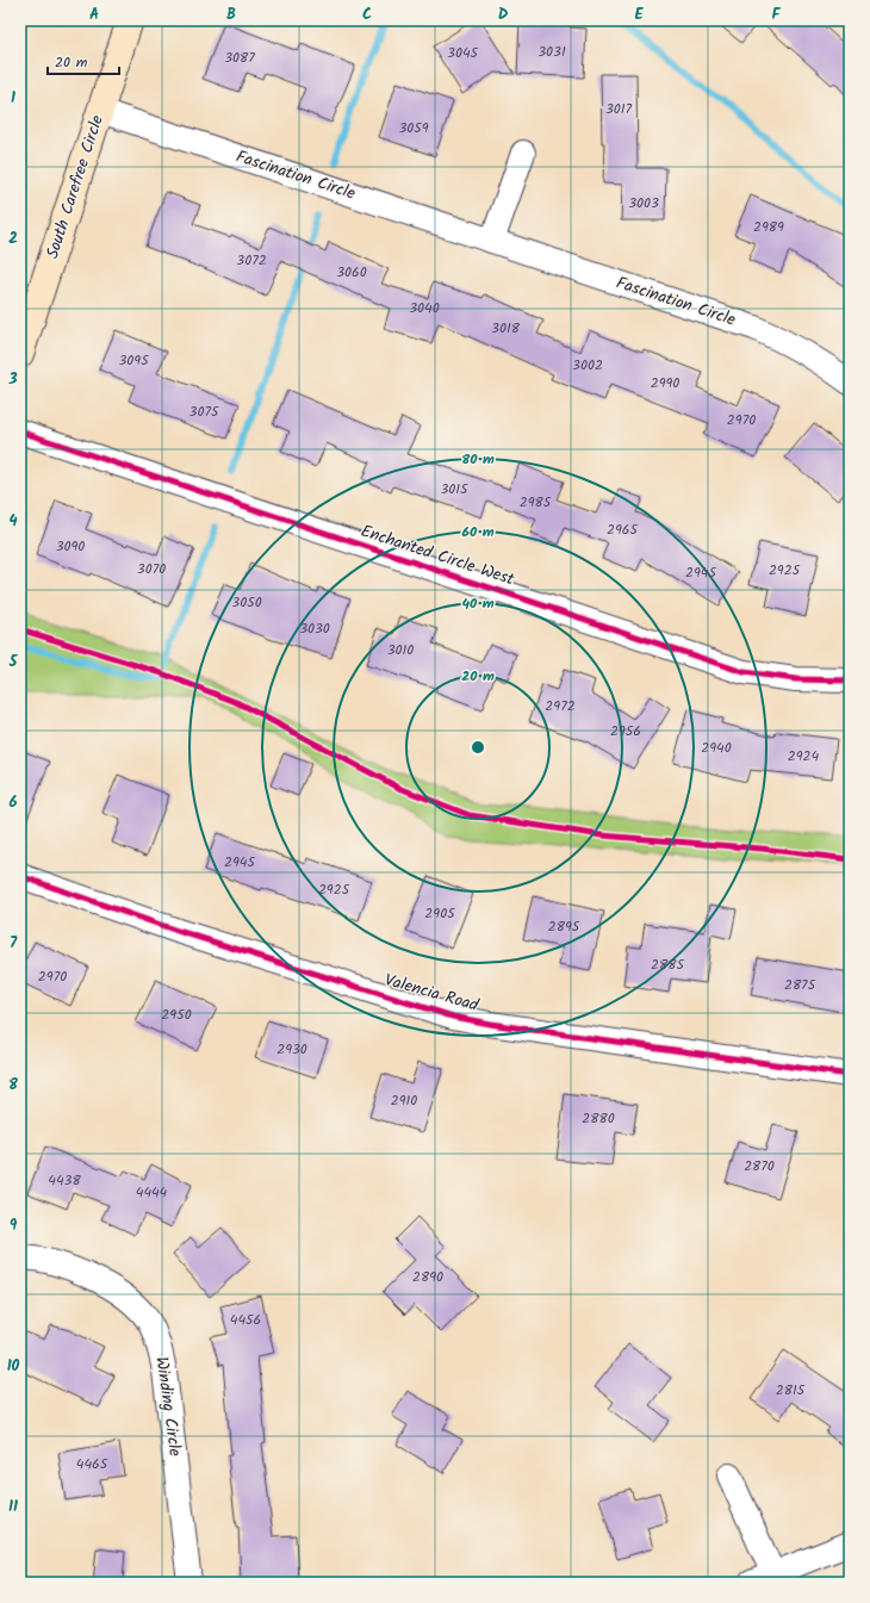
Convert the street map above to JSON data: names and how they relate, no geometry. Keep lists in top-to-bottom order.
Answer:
{
  "streets": {
    "main road": ["South Carefree Circle"],
    "street": [
      "Fascination Circle",
      "Enchanted Circle West",
      "Valencia Road",
      "Winding Circle"
    ]
  },
  "crossings": [
    ["Fascination Circle", "South Carefree Circle"]
  ],
  "house_numbers": [
    "3031",
    "3045",
    "3087",
    "3017",
    "3059",
    "3003",
    "2989",
    "3072",
    "3060",
    "3040",
    "3018",
    "3095",
    "3002",
    "2990",
    "3075",
    "2970",
    "3015",
    "2985",
    "2965",
    "3090",
    "3070",
    "2925",
    "2945",
    "3050",
    "3030",
    "3010",
    "2972",
    "2956",
    "2940",
    "2924",
    "2945",
    "2925",
    "2905",
    "2895",
    "2885",
    "2970",
    "2875",
    "2950",
    "2930",
    "2910",
    "2880",
    "2870",
    "4438",
    "4444",
    "2890",
    "4456",
    "2815",
    "4465"
  ],
  "scale_bar": "20 m",
  "grid": {
    "columns": [
      "A",
      "B",
      "C",
      "D",
      "E",
      "F"
    ],
    "rows": [
      "1",
      "2",
      "3",
      "4",
      "5",
      "6",
      "7",
      "8",
      "9",
      "10",
      "11"
    ]
  },
  "rings": [
    "80 m",
    "60 m",
    "40 m",
    "20 m"
  ]
}
